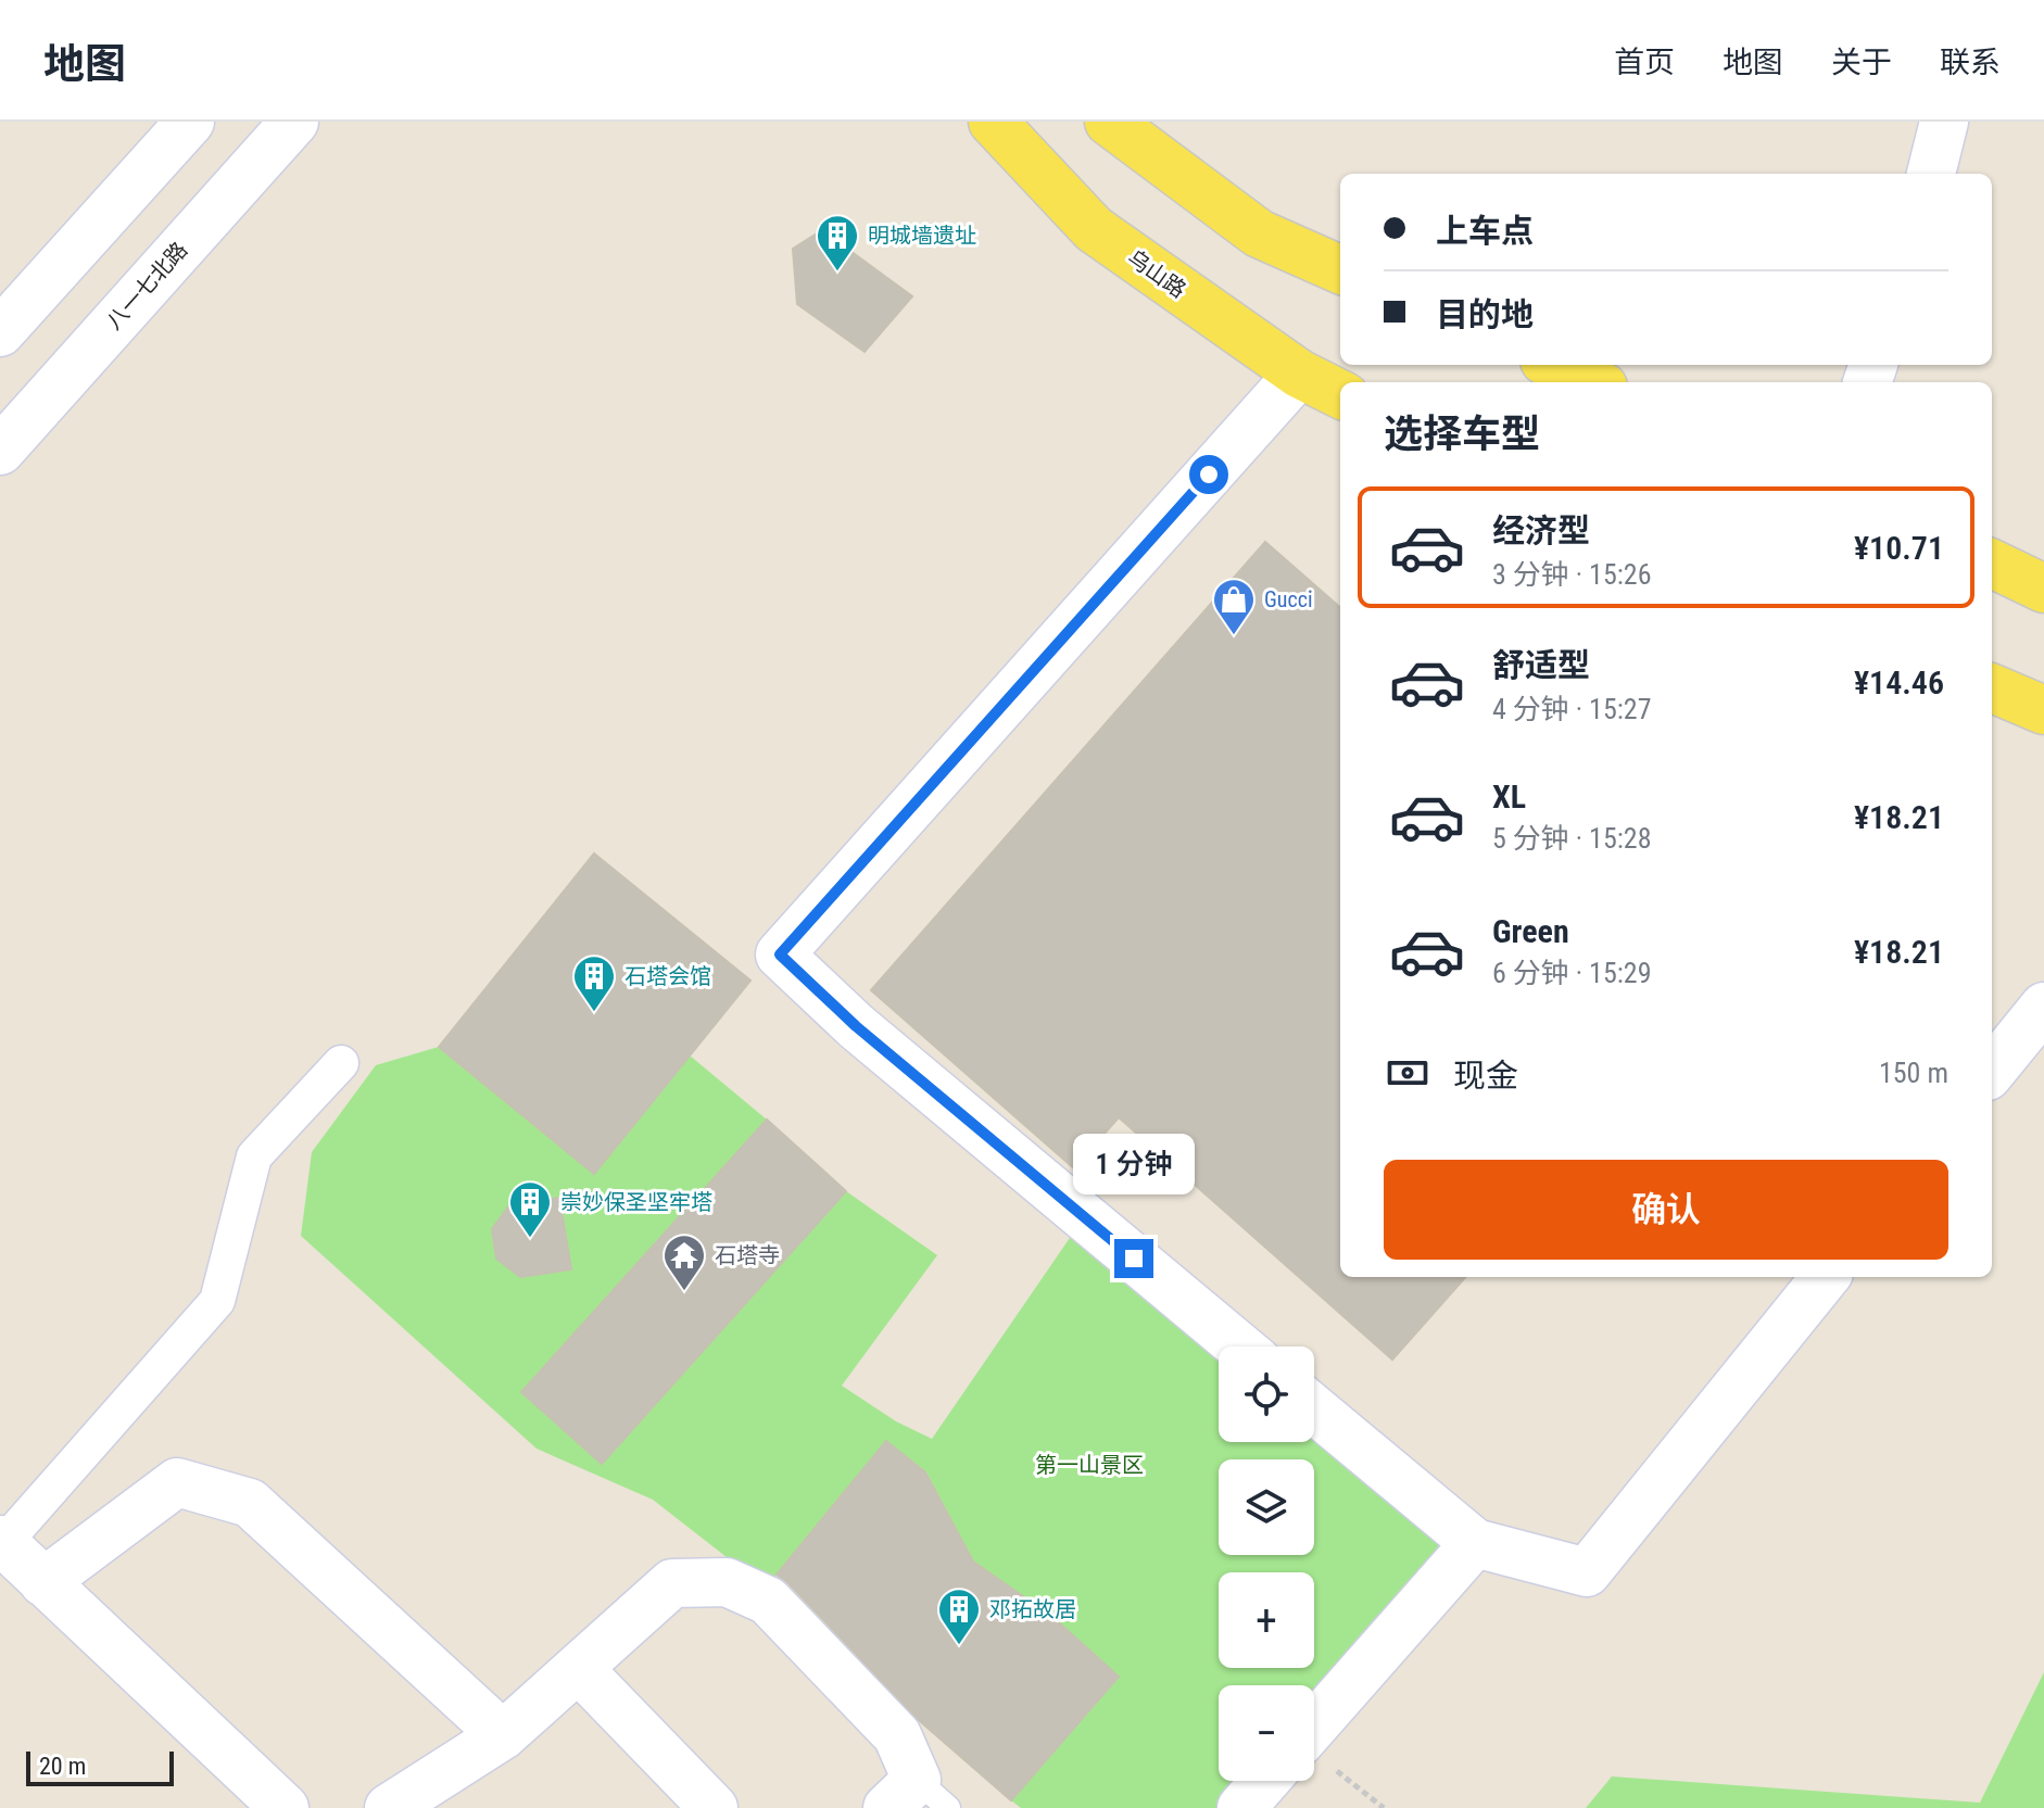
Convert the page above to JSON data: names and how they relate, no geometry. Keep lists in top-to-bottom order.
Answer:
{
  "streets": {
    "main road": ["乌山路"],
    "street": ["八一七北路"]
  },
  "parks": ["第一山景区"],
  "places": {
    "building": [
      "明城墙遗址",
      "石塔会馆",
      "崇妙保圣坚牢塔",
      "邓拓故居"
    ],
    "shop": ["Gucci"],
    "temple": ["石塔寺"]
  },
  "scale_bar": "20 m",
  "page": {
    "header": "地图",
    "nav": [
      "首页",
      "地图",
      "关于",
      "联系"
    ],
    "banner": ["上车点", "目的地"],
    "heading": "选择车型",
    "list": [
      {
        "name": "经济型",
        "note": "3 分钟 · 15:26",
        "value": "¥10.71"
      },
      {
        "name": "舒适型",
        "note": "4 分钟 · 15:27",
        "value": "¥14.46"
      },
      {
        "name": "XL",
        "note": "5 分钟 · 15:28",
        "value": "¥18.21"
      },
      {
        "name": "Green",
        "note": "6 分钟 · 15:29",
        "value": "¥18.21"
      }
    ],
    "pay": ["现金", "150 m"],
    "bubble": "1 分钟",
    "buttons": "确认",
    "map_buttons": ["+", "−"],
    "scale": "20 m"
  }
}
